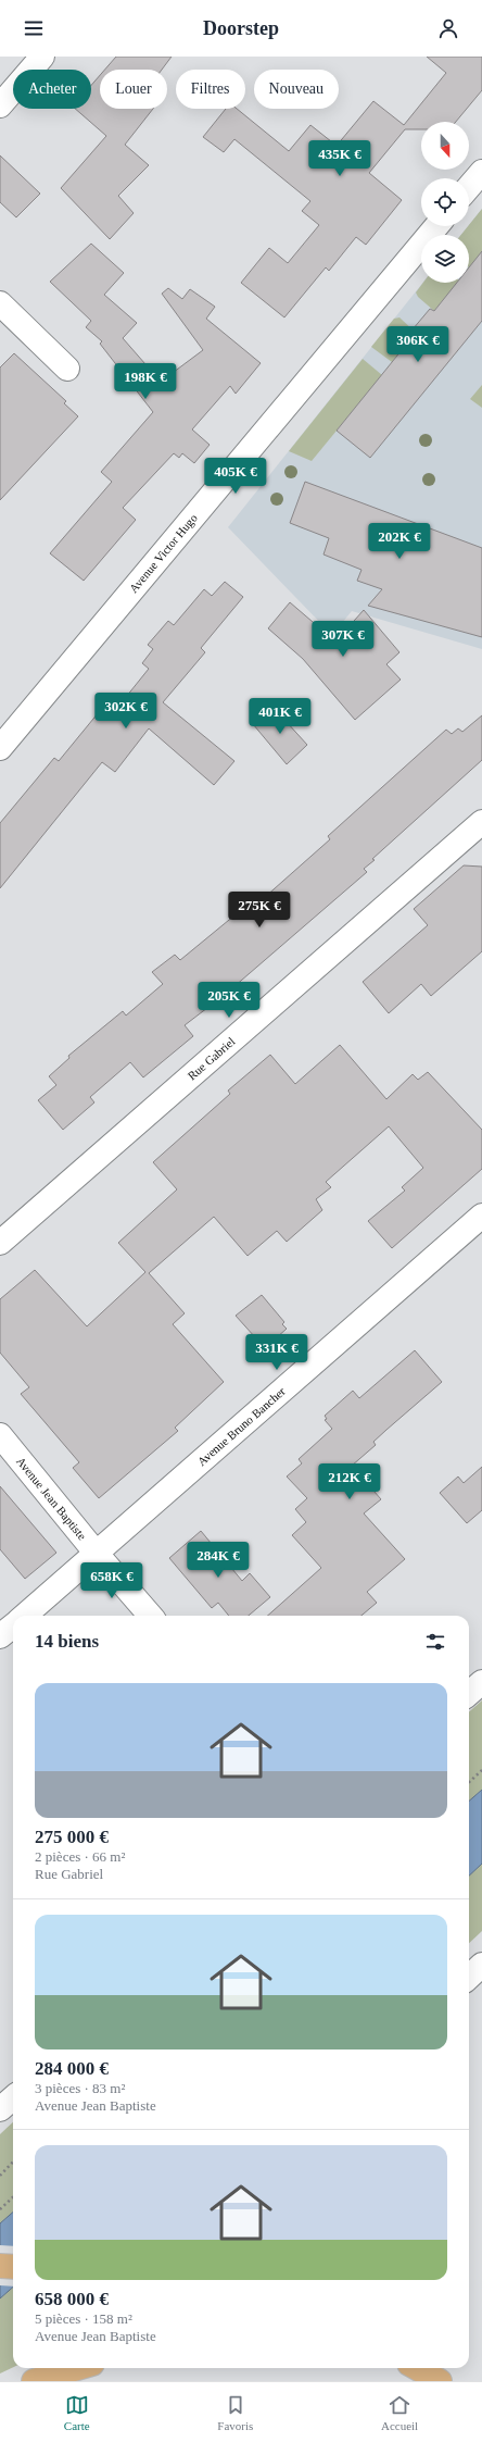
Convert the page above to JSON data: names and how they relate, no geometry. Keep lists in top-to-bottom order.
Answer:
{
  "streets": {
    "street": [
      "Avenue Victor Hugo",
      "Rue Gabriel",
      "Avenue Bruno Bancher",
      "Avenue Jean Baptiste"
    ]
  },
  "crossings": [
    ["Avenue Bruno Bancher", "Avenue Jean Baptiste"]
  ],
  "north": "bottom",
  "page": {
    "header": "Doorstep",
    "chip": [
      "Acheter",
      "Louer",
      "Filtres",
      "Nouveau"
    ],
    "price": [
      "435K €",
      "306K €",
      "198K €",
      "405K €",
      "202K €",
      "307K €",
      "302K €",
      "401K €",
      "275K €",
      "205K €",
      "331K €",
      "212K €",
      "284K €",
      "658K €"
    ],
    "heading": "14 biens",
    "list": [
      {
        "name": "275 000 €",
        "note": "2 pièces · 66 m² · Rue Gabriel"
      },
      {
        "name": "284 000 €",
        "note": "3 pièces · 83 m² · Avenue Jean Baptiste"
      },
      {
        "name": "658 000 €",
        "note": "5 pièces · 158 m² · Avenue Jean Baptiste"
      }
    ],
    "tabs": ["Carte", "Favoris", "Accueil"]
  }
}
